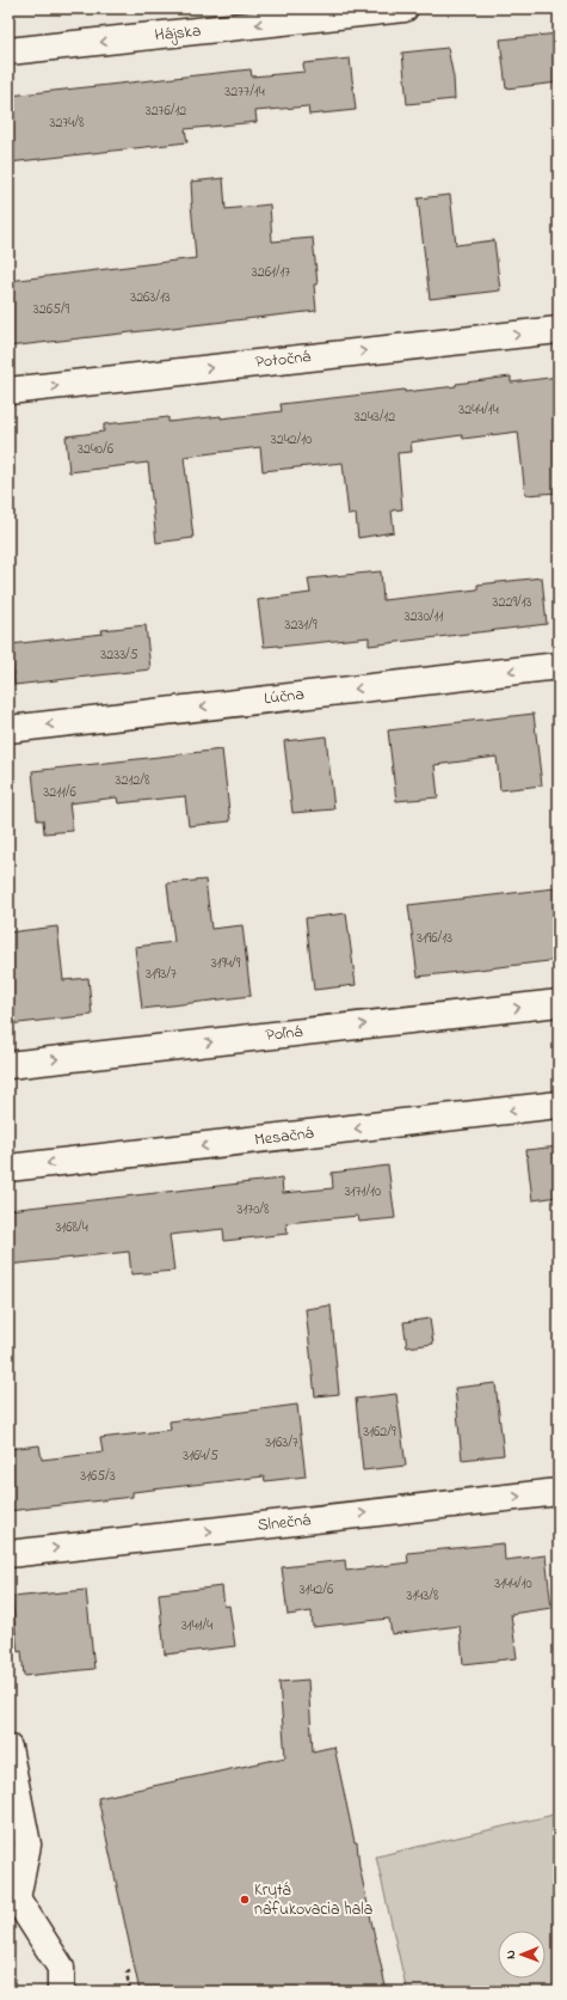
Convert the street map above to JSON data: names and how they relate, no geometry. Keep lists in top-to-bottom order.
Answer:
{
  "streets": {
    "street": [
      "Hájska",
      "Potočná",
      "Lúčna",
      "Poľná",
      "Mesačná",
      "Slnečná"
    ]
  },
  "one_way": [
    "Hájska",
    "Potočná",
    "Lúčna",
    "Poľná",
    "Mesačná",
    "Slnečná"
  ],
  "places": ["Krytá nafukovacia hala"],
  "house_numbers": [
    "3277/14",
    "3276/12",
    "3274/8",
    "3261/17",
    "3263/13",
    "3265/9",
    "3244/14",
    "3243/12",
    "3242/10",
    "3240/6",
    "3229/13",
    "3230/11",
    "3231/9",
    "3233/5",
    "3212/8",
    "3211/6",
    "3196/13",
    "3194/9",
    "3193/7",
    "3171/10",
    "3170/8",
    "3168/4",
    "3162/9",
    "3163/7",
    "3164/5",
    "3165/3",
    "3144/10",
    "3142/6",
    "3143/8",
    "3141/4"
  ],
  "north": "left"
}
